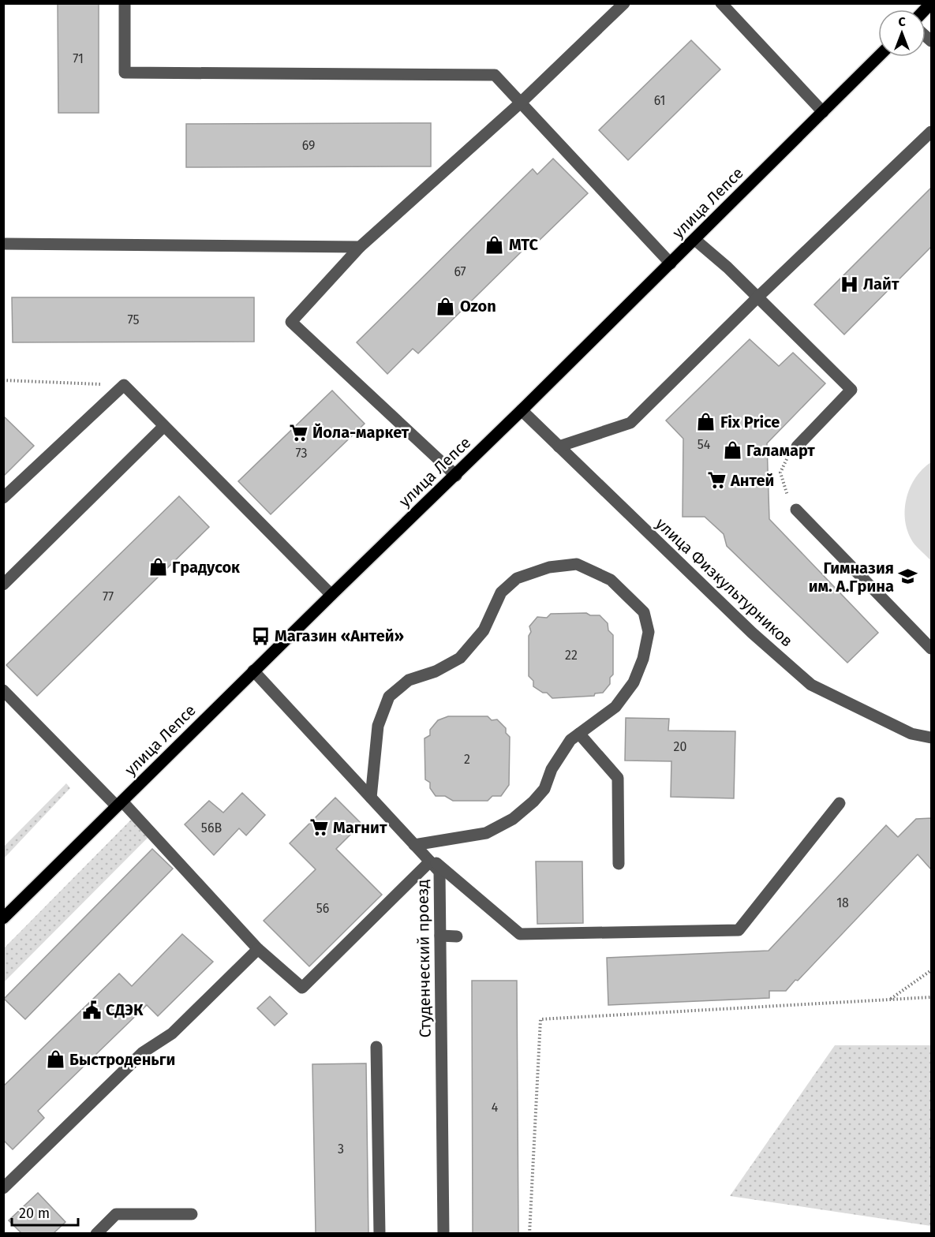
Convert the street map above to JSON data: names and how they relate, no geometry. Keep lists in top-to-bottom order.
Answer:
{
  "streets": {
    "main road": ["улица Лепсе"],
    "street": ["улица Физкультурников", "Студенческий проезд"]
  },
  "crossings": [
    ["улица Лепсе", "улица Физкультурников"],
    ["улица Лепсе", "Студенческий проезд"]
  ],
  "places": {
    "shop": [
      "МТС",
      "Ozon",
      "Fix Price",
      "Галамарт",
      "Градусок",
      "Быстроденьги"
    ],
    "hospital": ["Лайт"],
    "supermarket": ["Йола-маркет", "Антей", "Магнит"],
    "school or university": ["Гимназия им. А.Грина"],
    "bus stop": ["Магазин «Антей»"],
    "public building": ["СДЭК"]
  },
  "house_numbers": [
    "71",
    "61",
    "69",
    "67",
    "75",
    "54",
    "73",
    "77",
    "22",
    "20",
    "2",
    "56В",
    "18",
    "56",
    "4",
    "3"
  ],
  "scale_bar": "20 m",
  "north": "top"
}
